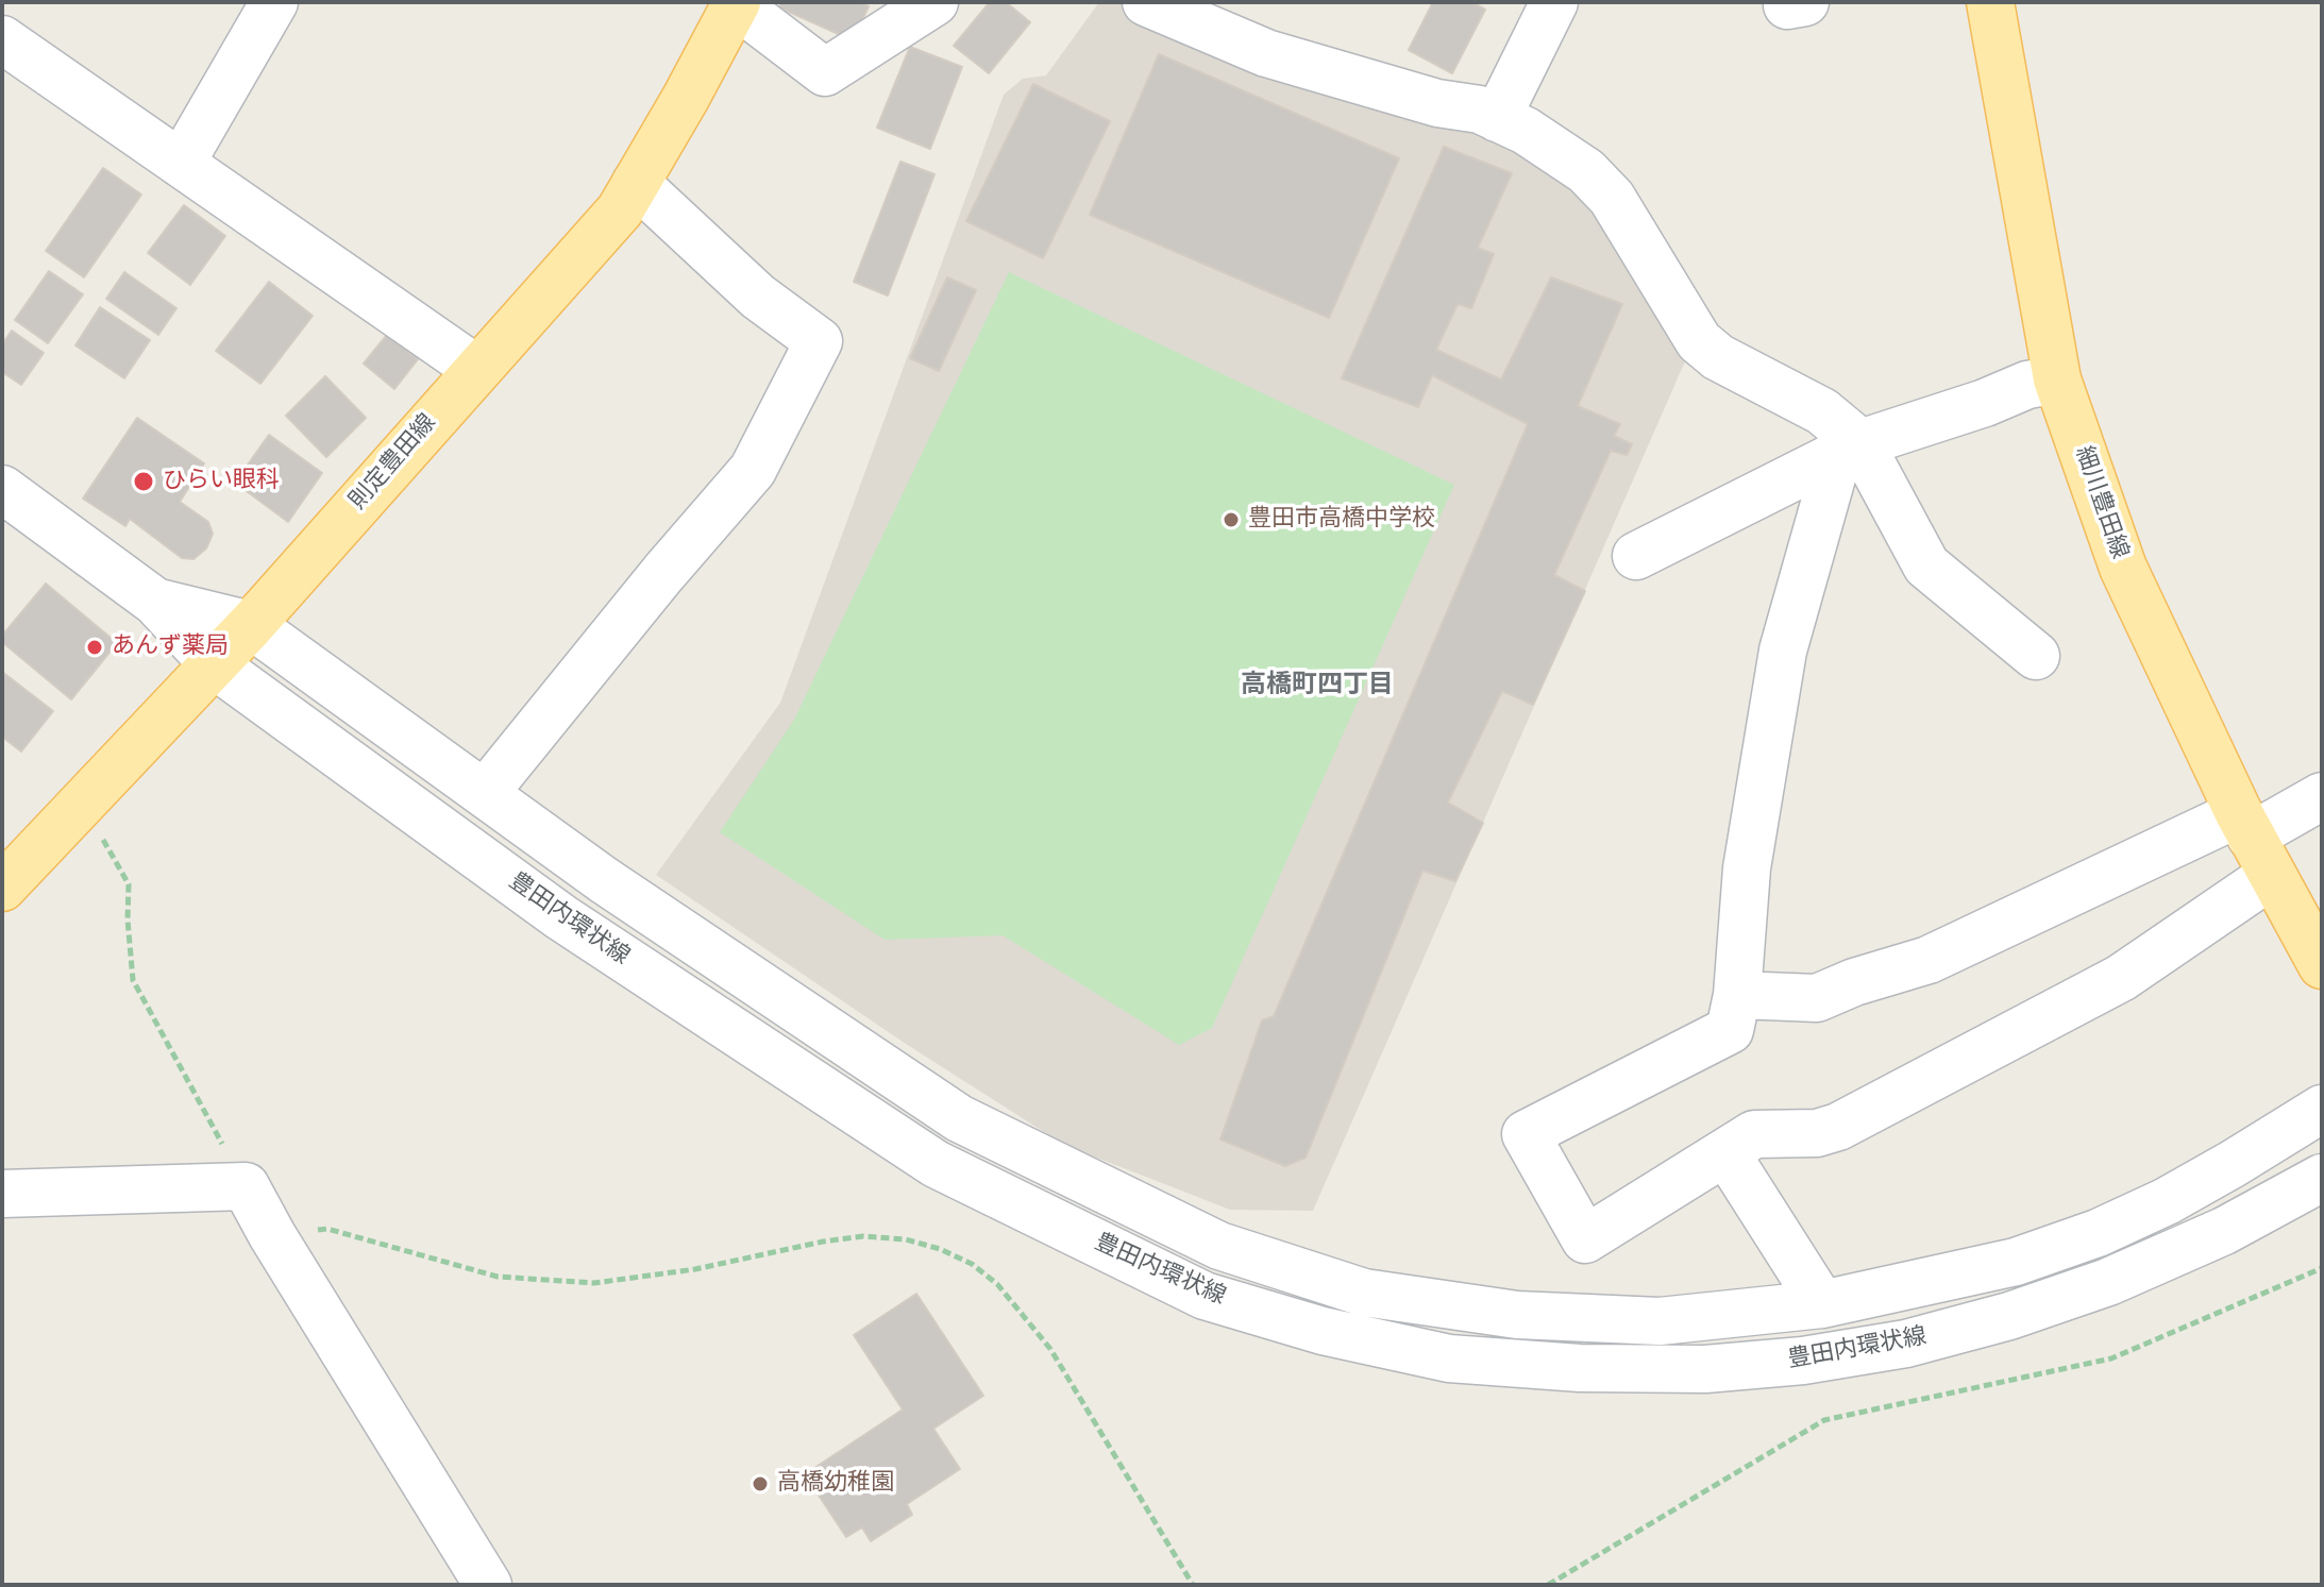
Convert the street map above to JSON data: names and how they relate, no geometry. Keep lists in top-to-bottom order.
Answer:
{
  "streets": {
    "main road": ["則定豊田線", "細川豊田線"],
    "street": ["豊田内環状線"]
  },
  "crossings": [
    ["則定豊田線", "豊田内環状線"]
  ],
  "districts": ["高橋町四丁目"],
  "places": [
    "ひらい眼科",
    "豊田市高橋中学校",
    "あんず薬局",
    "高橋幼稚園"
  ]
}
